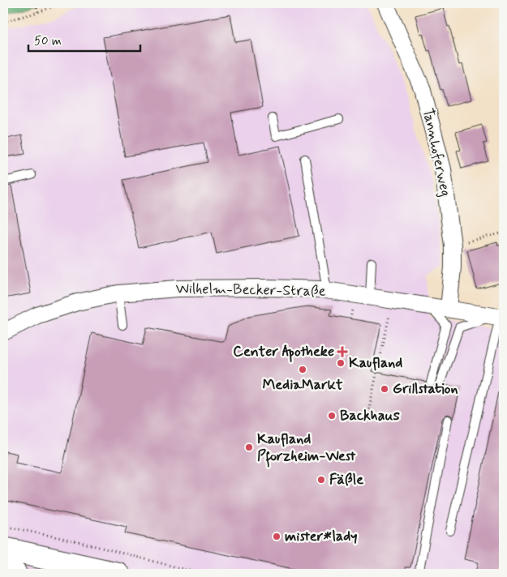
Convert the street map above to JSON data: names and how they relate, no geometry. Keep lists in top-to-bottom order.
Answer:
{
  "streets": {
    "street": ["Tannhoferweg", "Wilhelm-Becker-Straße"]
  },
  "crossings": [
    ["Tannhoferweg", "Wilhelm-Becker-Straße"]
  ],
  "places": {
    "health": ["Center Apotheke"],
    "other": [
      "Kaufland",
      "MediaMarkt",
      "Grillstation",
      "Backhaus",
      "Kaufland Pforzheim-West",
      "Fäßle",
      "mister*lady"
    ]
  },
  "scale_bar": "50 m"
}
